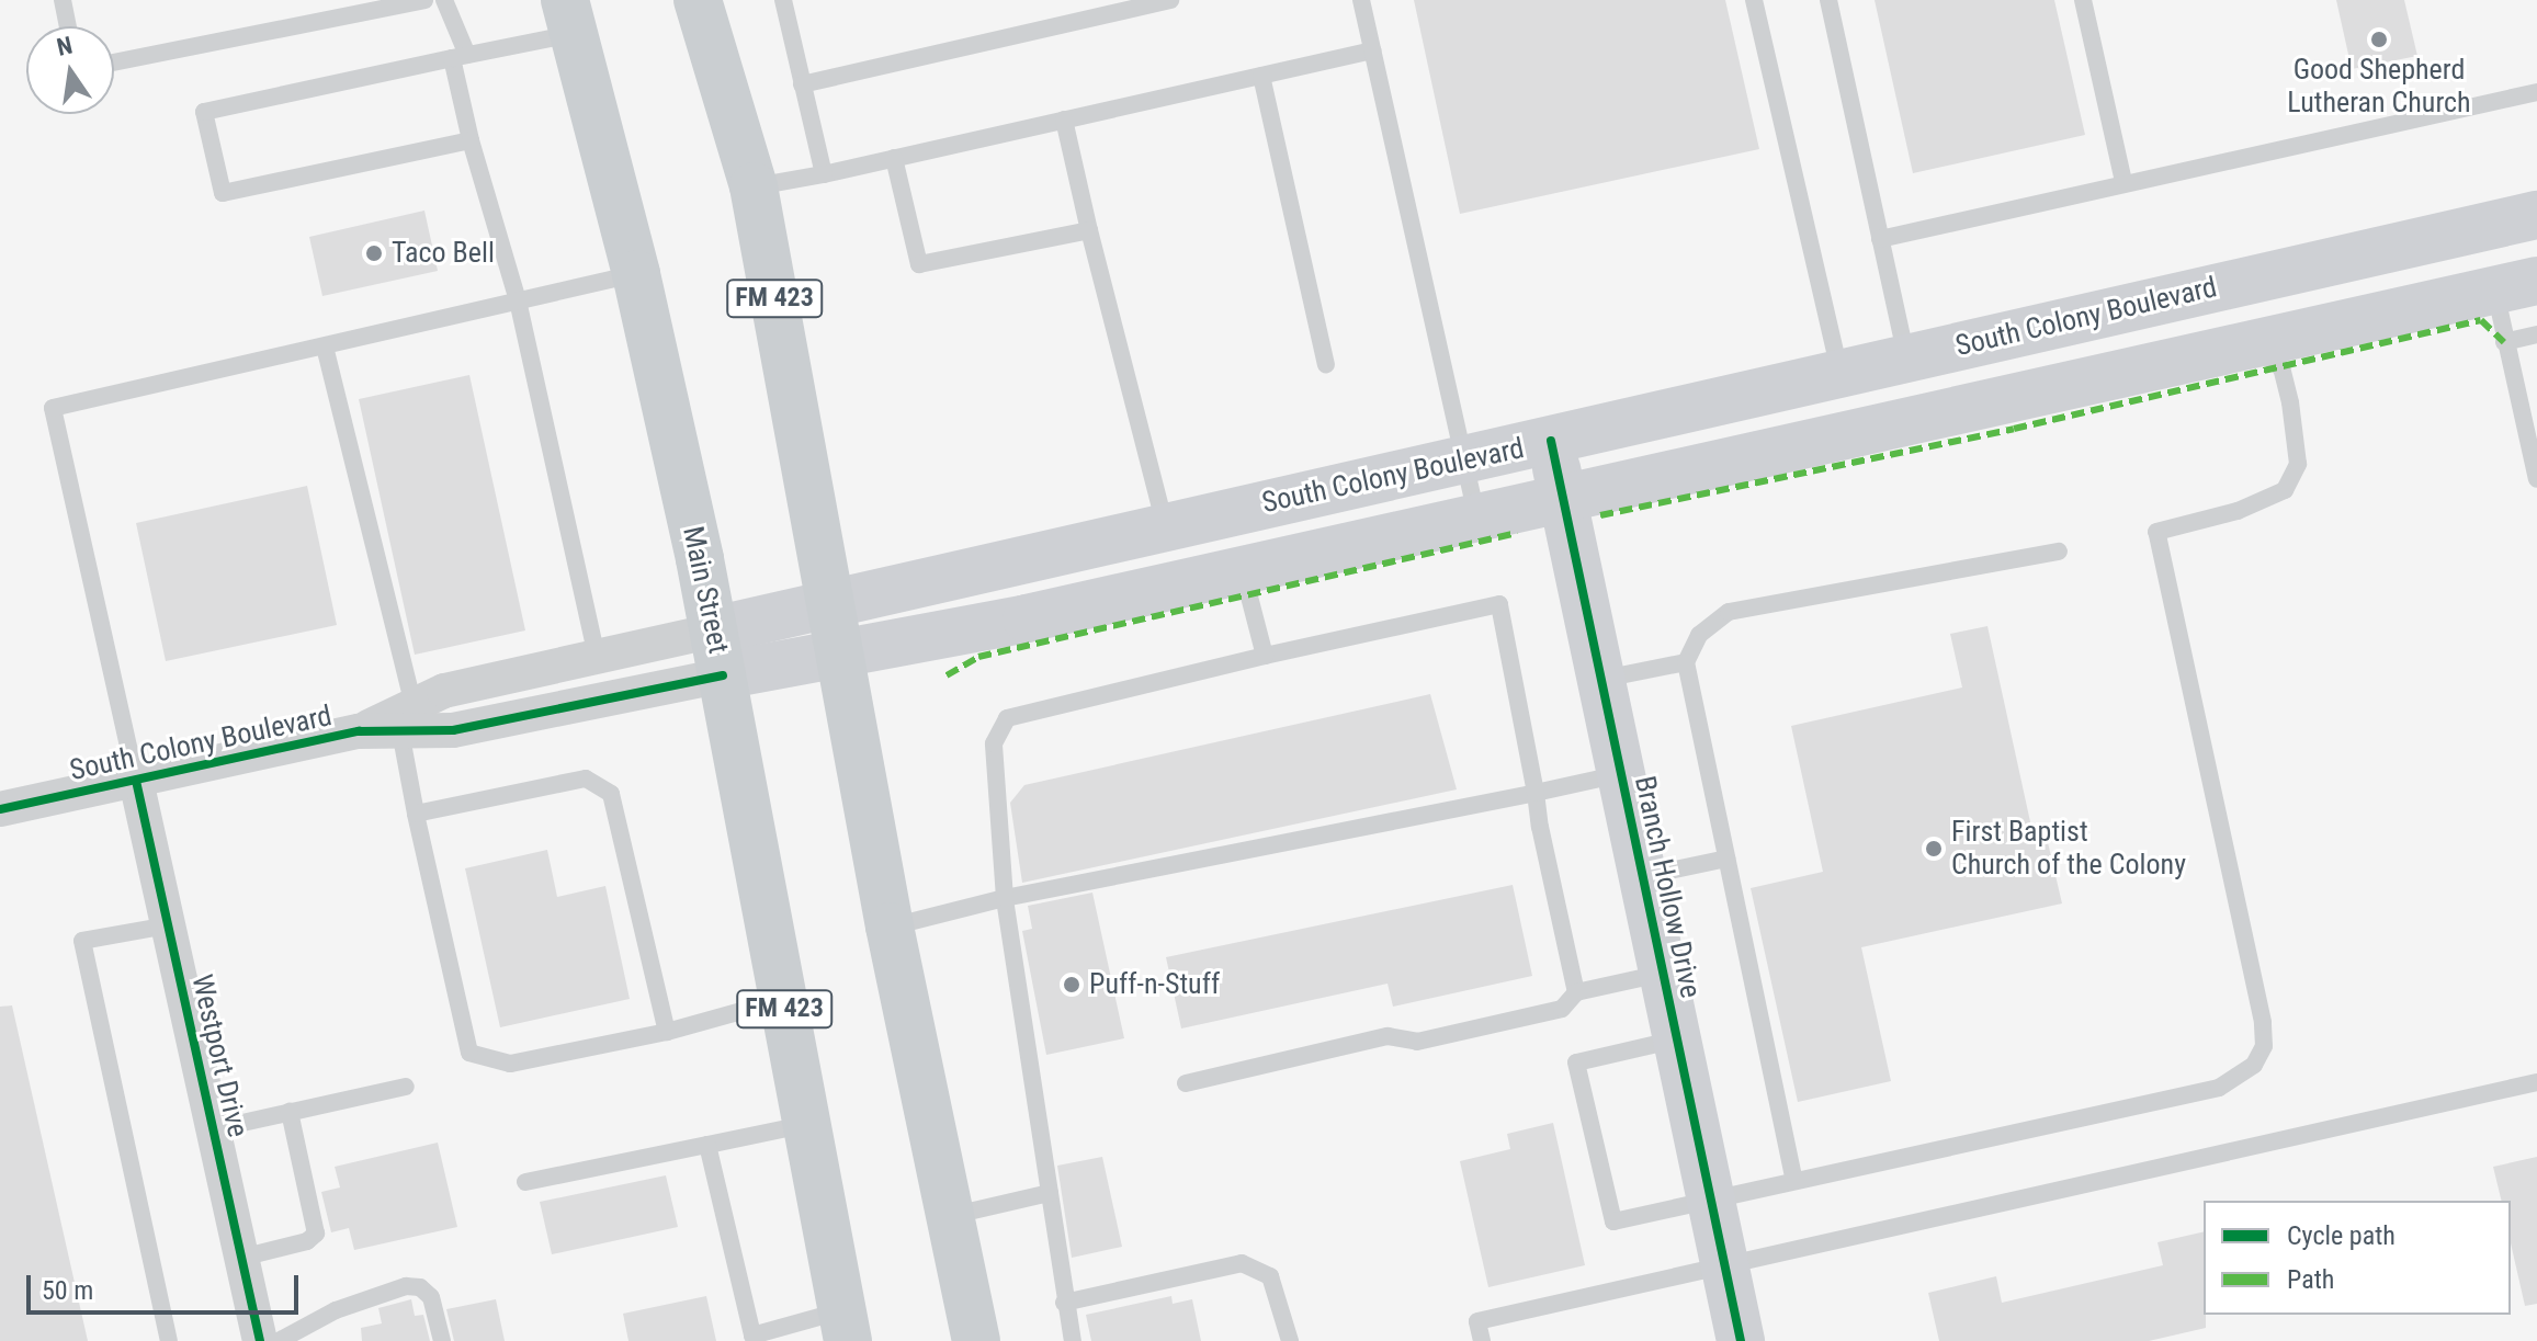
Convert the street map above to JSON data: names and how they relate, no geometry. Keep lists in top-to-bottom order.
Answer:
{
  "streets": {
    "main road": [
      "FM 423",
      "South Colony Boulevard",
      "Main Street",
      "Branch Hollow Drive"
    ],
    "street": ["Westport Drive"]
  },
  "crossings": [
    ["FM 423", "South Colony Boulevard"],
    ["South Colony Boulevard", "Main Street"],
    ["South Colony Boulevard", "Branch Hollow Drive"],
    ["South Colony Boulevard", "Westport Drive"]
  ],
  "places": [
    "Good Shepherd Lutheran Church",
    "Taco Bell",
    "First Baptist Church of the Colony",
    "Puff-n-Stuff"
  ],
  "legend": ["Cycle path", "Path"],
  "scale_bar": "50 m",
  "north": "top"
}
